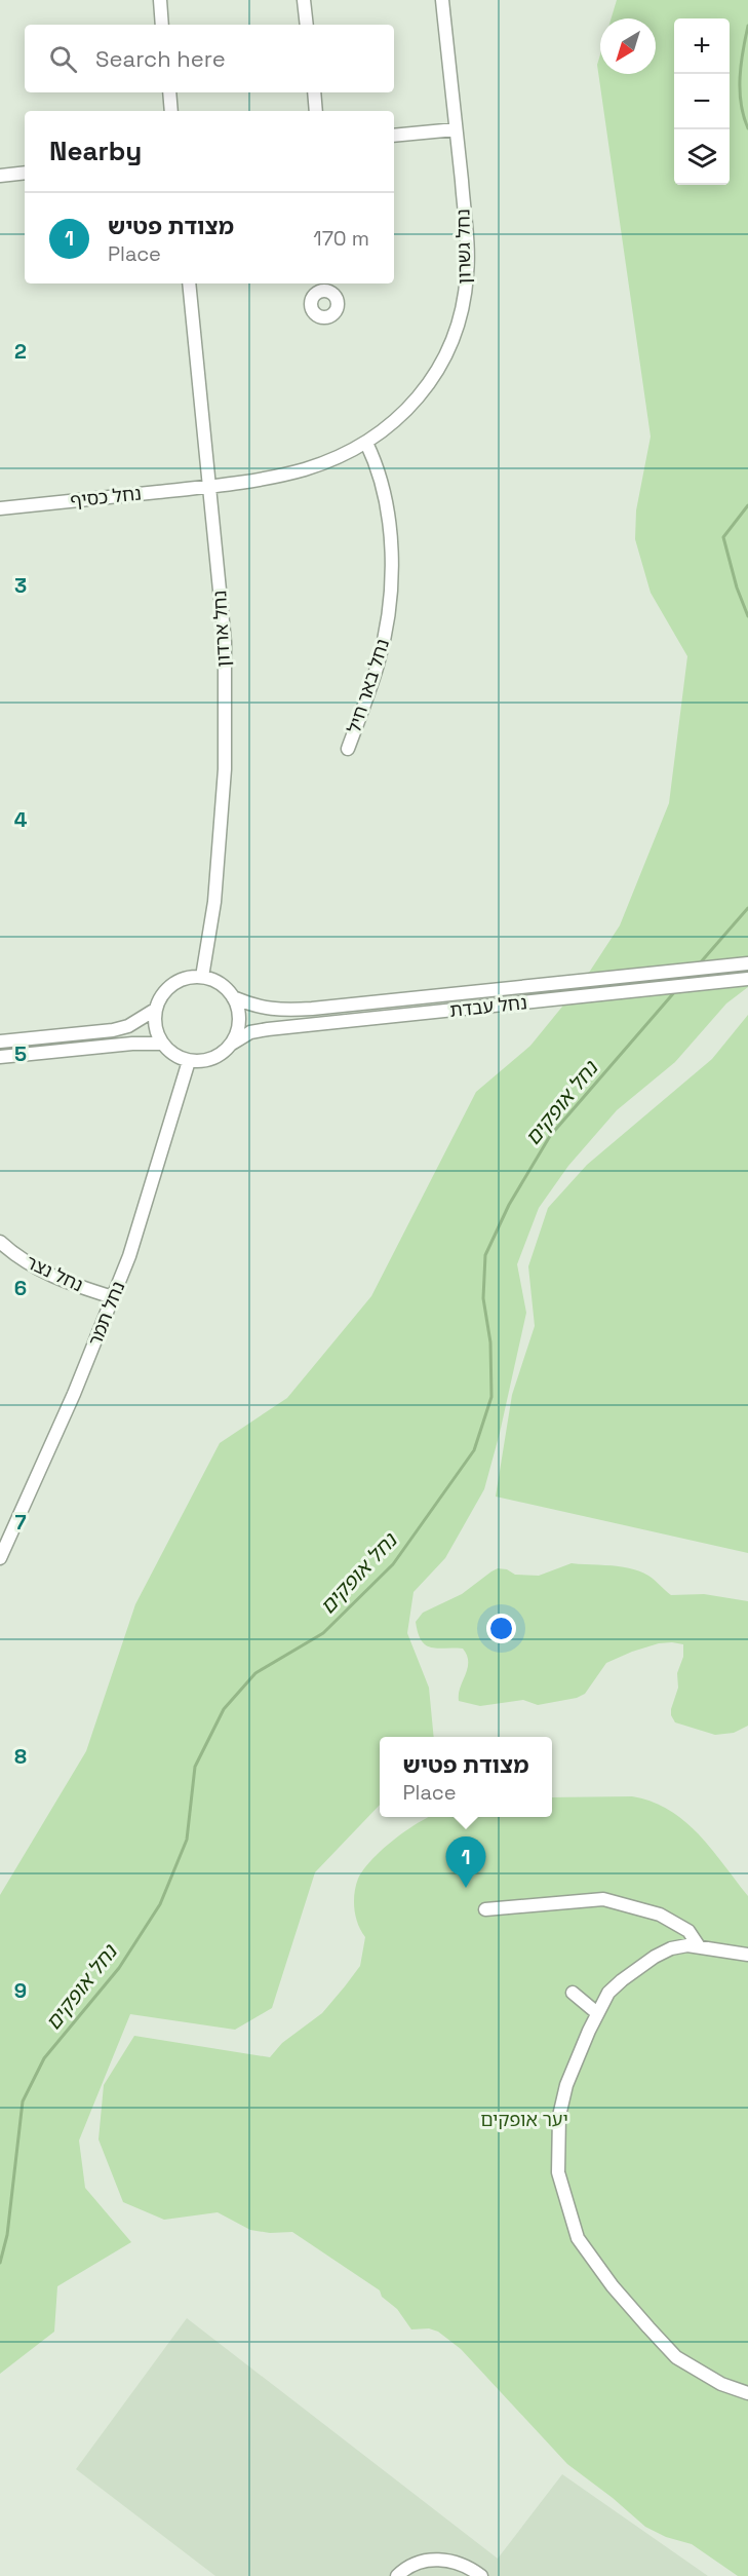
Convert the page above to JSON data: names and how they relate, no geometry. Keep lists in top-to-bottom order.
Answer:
{
  "streets": {
    "street": [
      "נחל גשרון",
      "נחל כסיף",
      "נחל ארדון",
      "נחל באר חיל",
      "נחל עבדת",
      "נחל נצר",
      "נחל תמר"
    ]
  },
  "crossings": [
    ["נחל גשרון", "נחל כסיף"],
    ["נחל גשרון", "נחל ארדון"],
    ["נחל גשרון", "נחל באר חיל"],
    ["נחל כסיף", "נחל ארדון"],
    ["נחל ארדון", "נחל עבדת"],
    ["נחל ארדון", "נחל תמר"],
    ["נחל עבדת", "נחל תמר"],
    ["נחל נצר", "נחל תמר"]
  ],
  "water": ["נחל אופקים"],
  "parks": ["יער אופקים"],
  "north": "bottom left",
  "page": {
    "map_buttons": ["+", "−"],
    "search": "Search here",
    "heading": "Nearby",
    "list": [
      {
        "mark": "1",
        "name": "מצודת פטיש",
        "note": "Place",
        "value": "170 m"
      }
    ],
    "popup": ["מצודת פטיש", "Place"],
    "pins": "1"
  },
  "grid": {
    "rows": [
      "2",
      "3",
      "4",
      "5",
      "6",
      "7",
      "8",
      "9"
    ]
  }
}
